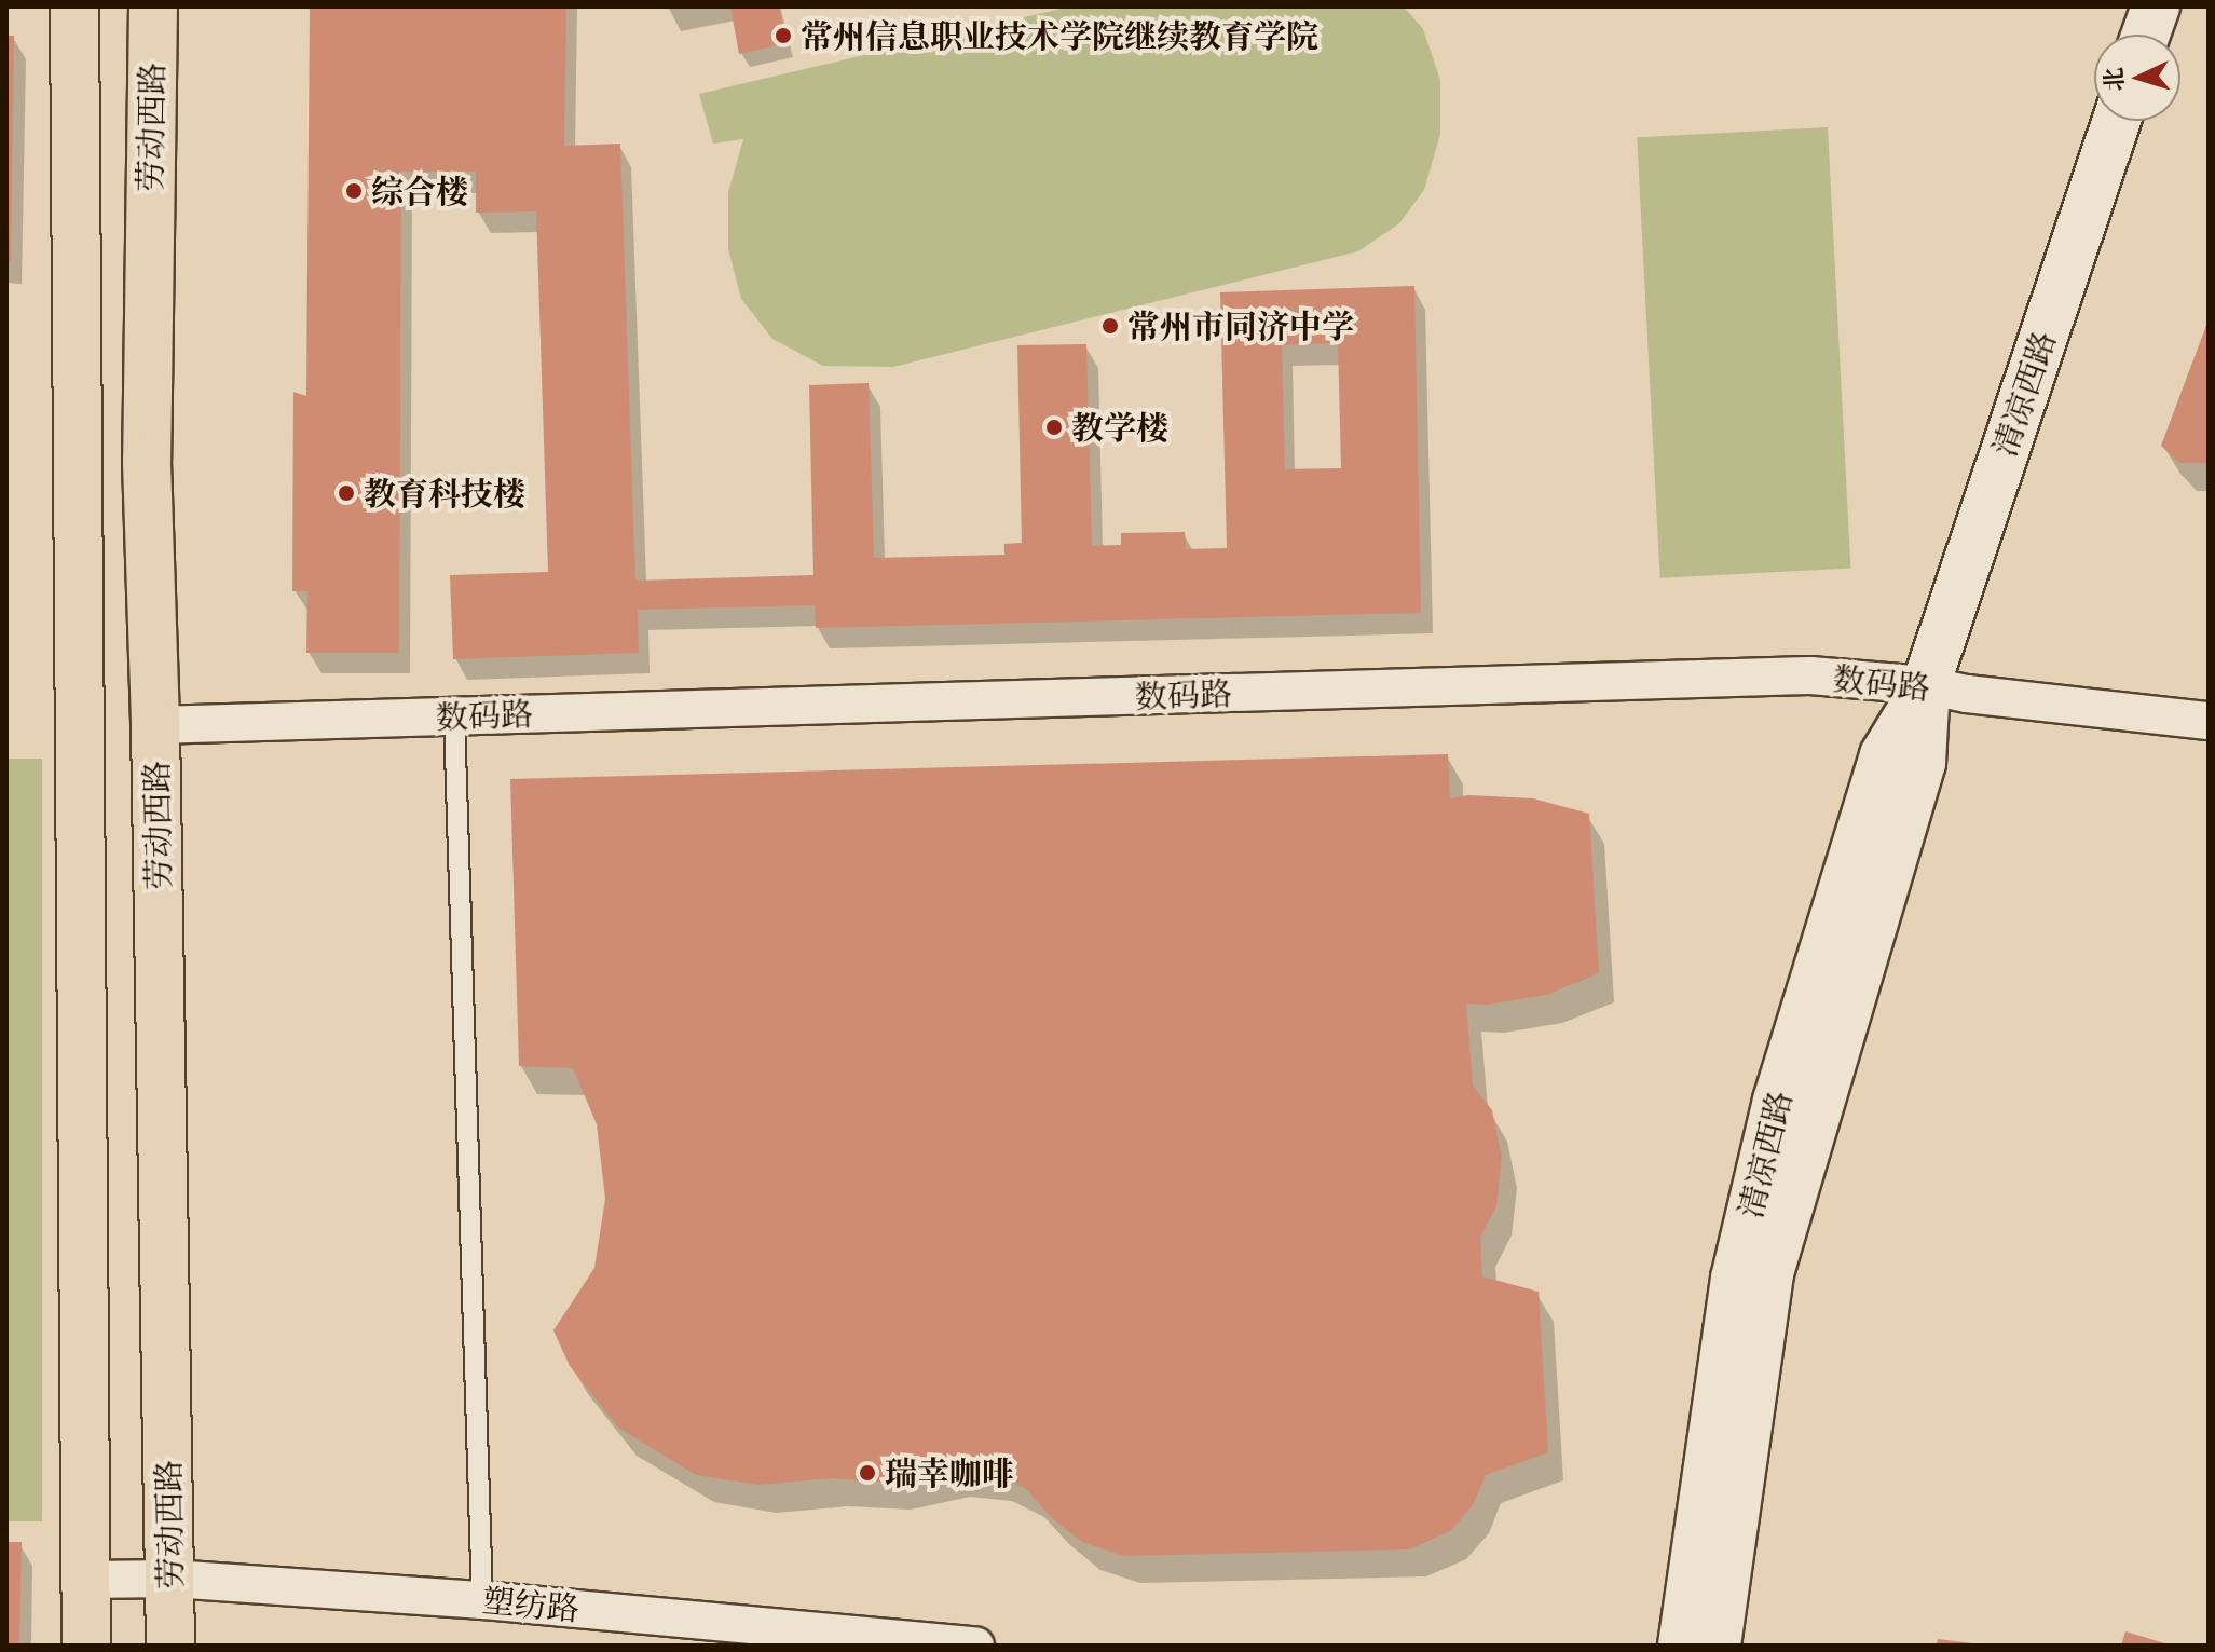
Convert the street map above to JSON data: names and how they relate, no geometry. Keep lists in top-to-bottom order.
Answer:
{
  "streets": {
    "main road": ["劳动西路"],
    "street": ["清凉西路", "数码路", "塑纺路"]
  },
  "crossings": [
    ["劳动西路", "数码路"],
    ["劳动西路", "塑纺路"],
    ["清凉西路", "数码路"]
  ],
  "places": [
    "常州信息职业技术学院继续教育学院",
    "综合楼",
    "常州市同济中学",
    "教学楼",
    "教育科技楼",
    "瑞幸咖啡"
  ],
  "north": "left"
}
